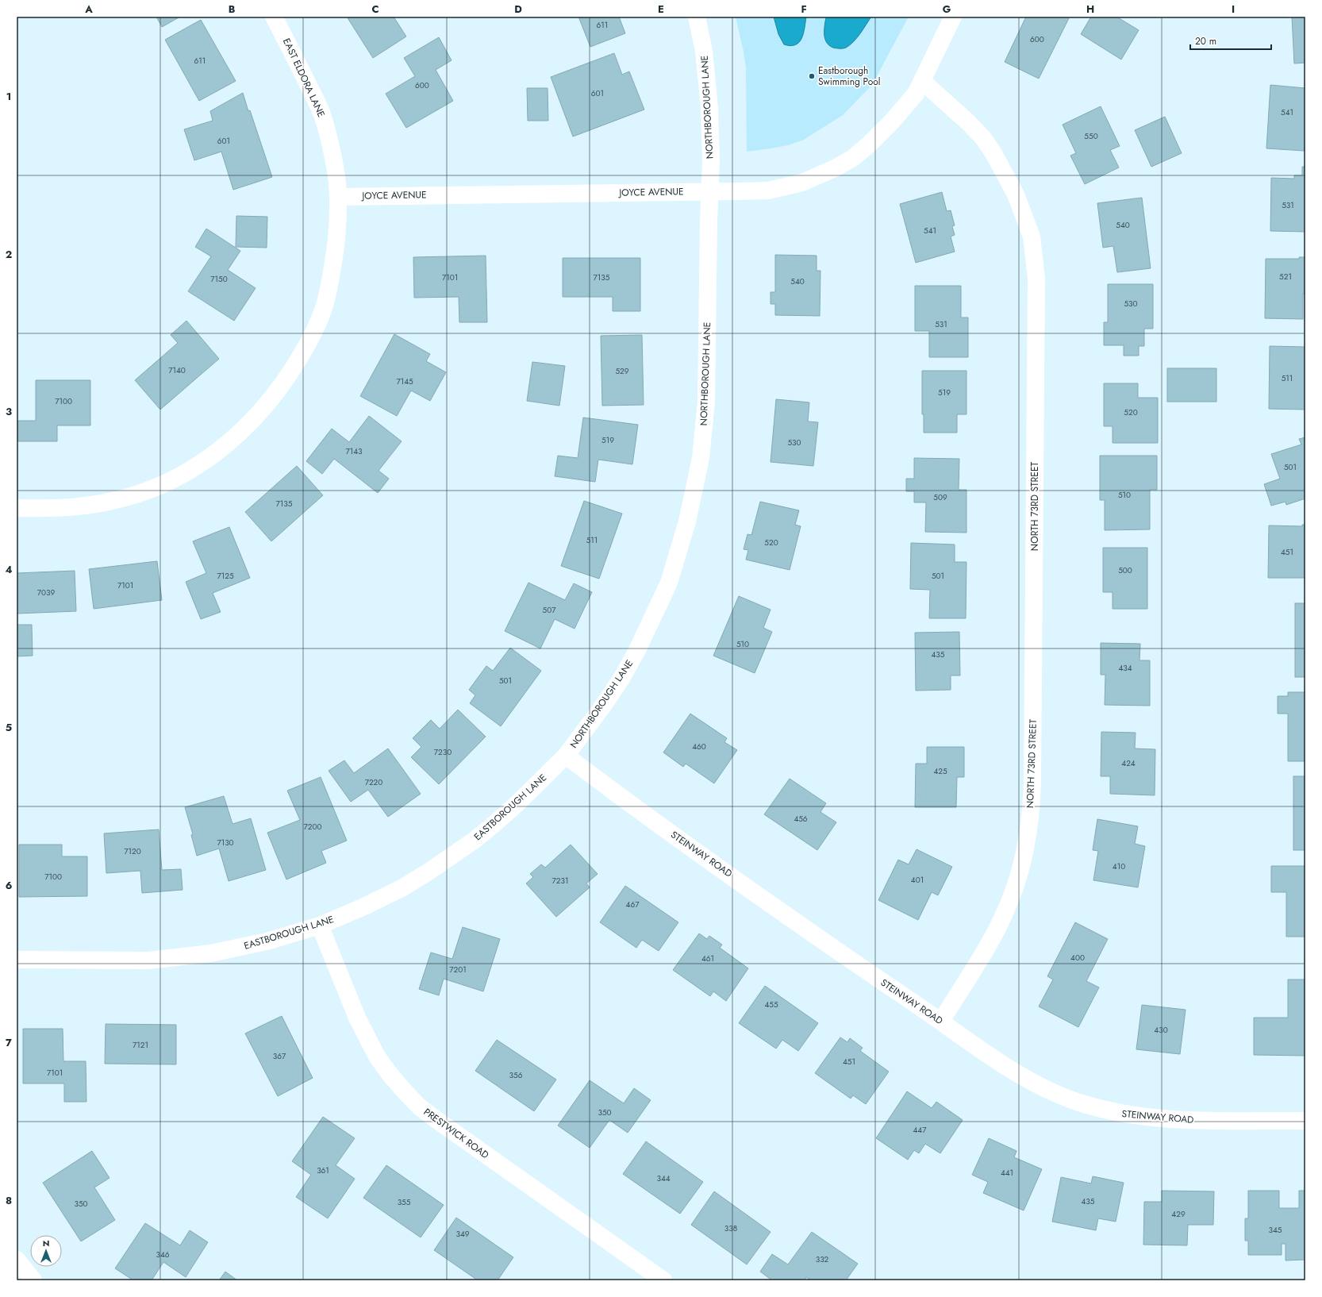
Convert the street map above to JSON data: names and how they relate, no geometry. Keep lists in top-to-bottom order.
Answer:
{
  "streets": {
    "street": [
      "EAST ELDORA LANE",
      "NORTHBOROUGH LANE",
      "JOYCE AVENUE",
      "NORTH 73RD STREET",
      "EASTBOROUGH LANE",
      "STEINWAY ROAD",
      "PRESTWICK ROAD"
    ]
  },
  "crossings": [
    ["EAST ELDORA LANE", "JOYCE AVENUE"],
    ["NORTHBOROUGH LANE", "JOYCE AVENUE"],
    ["NORTHBOROUGH LANE", "EASTBOROUGH LANE"],
    ["NORTHBOROUGH LANE", "STEINWAY ROAD"],
    ["JOYCE AVENUE", "NORTH 73RD STREET"],
    ["NORTH 73RD STREET", "STEINWAY ROAD"],
    ["EASTBOROUGH LANE", "STEINWAY ROAD"],
    ["EASTBOROUGH LANE", "PRESTWICK ROAD"]
  ],
  "places": ["Eastborough Swimming Pool"],
  "house_numbers": [
    "611",
    "600",
    "611",
    "600",
    "601",
    "541",
    "550",
    "601",
    "531",
    "540",
    "541",
    "521",
    "7101",
    "7135",
    "7150",
    "540",
    "530",
    "531",
    "7140",
    "529",
    "511",
    "7145",
    "519",
    "7100",
    "520",
    "519",
    "530",
    "7143",
    "501",
    "510",
    "509",
    "7135",
    "511",
    "520",
    "451",
    "500",
    "7125",
    "501",
    "7101",
    "7039",
    "507",
    "510",
    "435",
    "434",
    "501",
    "460",
    "7230",
    "424",
    "425",
    "7220",
    "456",
    "7200",
    "7130",
    "7120",
    "410",
    "7100",
    "401",
    "7231",
    "467",
    "400",
    "461",
    "7201",
    "455",
    "430",
    "7121",
    "367",
    "451",
    "7101",
    "356",
    "350",
    "447",
    "361",
    "441",
    "344",
    "435",
    "355",
    "350",
    "429",
    "338",
    "345",
    "349",
    "346",
    "332"
  ],
  "scale_bar": "20 m",
  "north": "top",
  "grid": {
    "columns": [
      "A",
      "B",
      "C",
      "D",
      "E",
      "F",
      "G",
      "H",
      "I"
    ],
    "rows": [
      "1",
      "2",
      "3",
      "4",
      "5",
      "6",
      "7",
      "8"
    ]
  }
}
